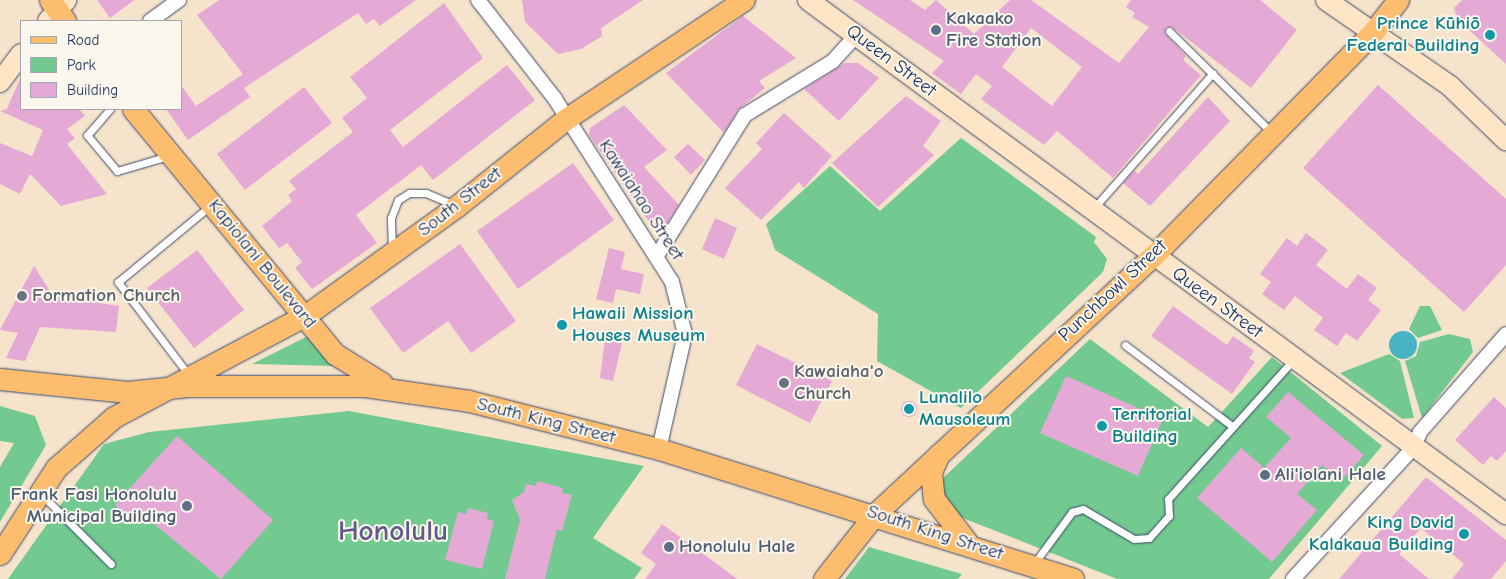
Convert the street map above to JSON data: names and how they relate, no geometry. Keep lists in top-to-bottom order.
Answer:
{
  "streets": {
    "main road": [
      "Queen Street",
      "South Street",
      "Kapiolani Boulevard",
      "Punchbowl Street",
      "South King Street"
    ],
    "street": ["Kawaiahao Street"]
  },
  "crossings": [
    ["Queen Street", "Punchbowl Street"],
    ["Kawaiahao Street", "South Street"],
    ["Kawaiahao Street", "South King Street"],
    ["South Street", "Kapiolani Boulevard"],
    ["South Street", "South King Street"],
    ["Kapiolani Boulevard", "South King Street"],
    ["Punchbowl Street", "South King Street"]
  ],
  "districts": ["Honolulu"],
  "places": [
    "Kakaako Fire Station",
    "Prince Kūhiō Federal Building",
    "Formation Church",
    "Hawaii Mission Houses Museum",
    "Kawaiaha'o Church",
    "Lunalilo Mausoleum",
    "Territorial Building",
    "Ali'iolani Hale",
    "Frank Fasi Honolulu Municipal Building",
    "King David Kalakaua Building",
    "Honolulu Hale"
  ],
  "legend": ["Road", "Park", "Building"]
}
